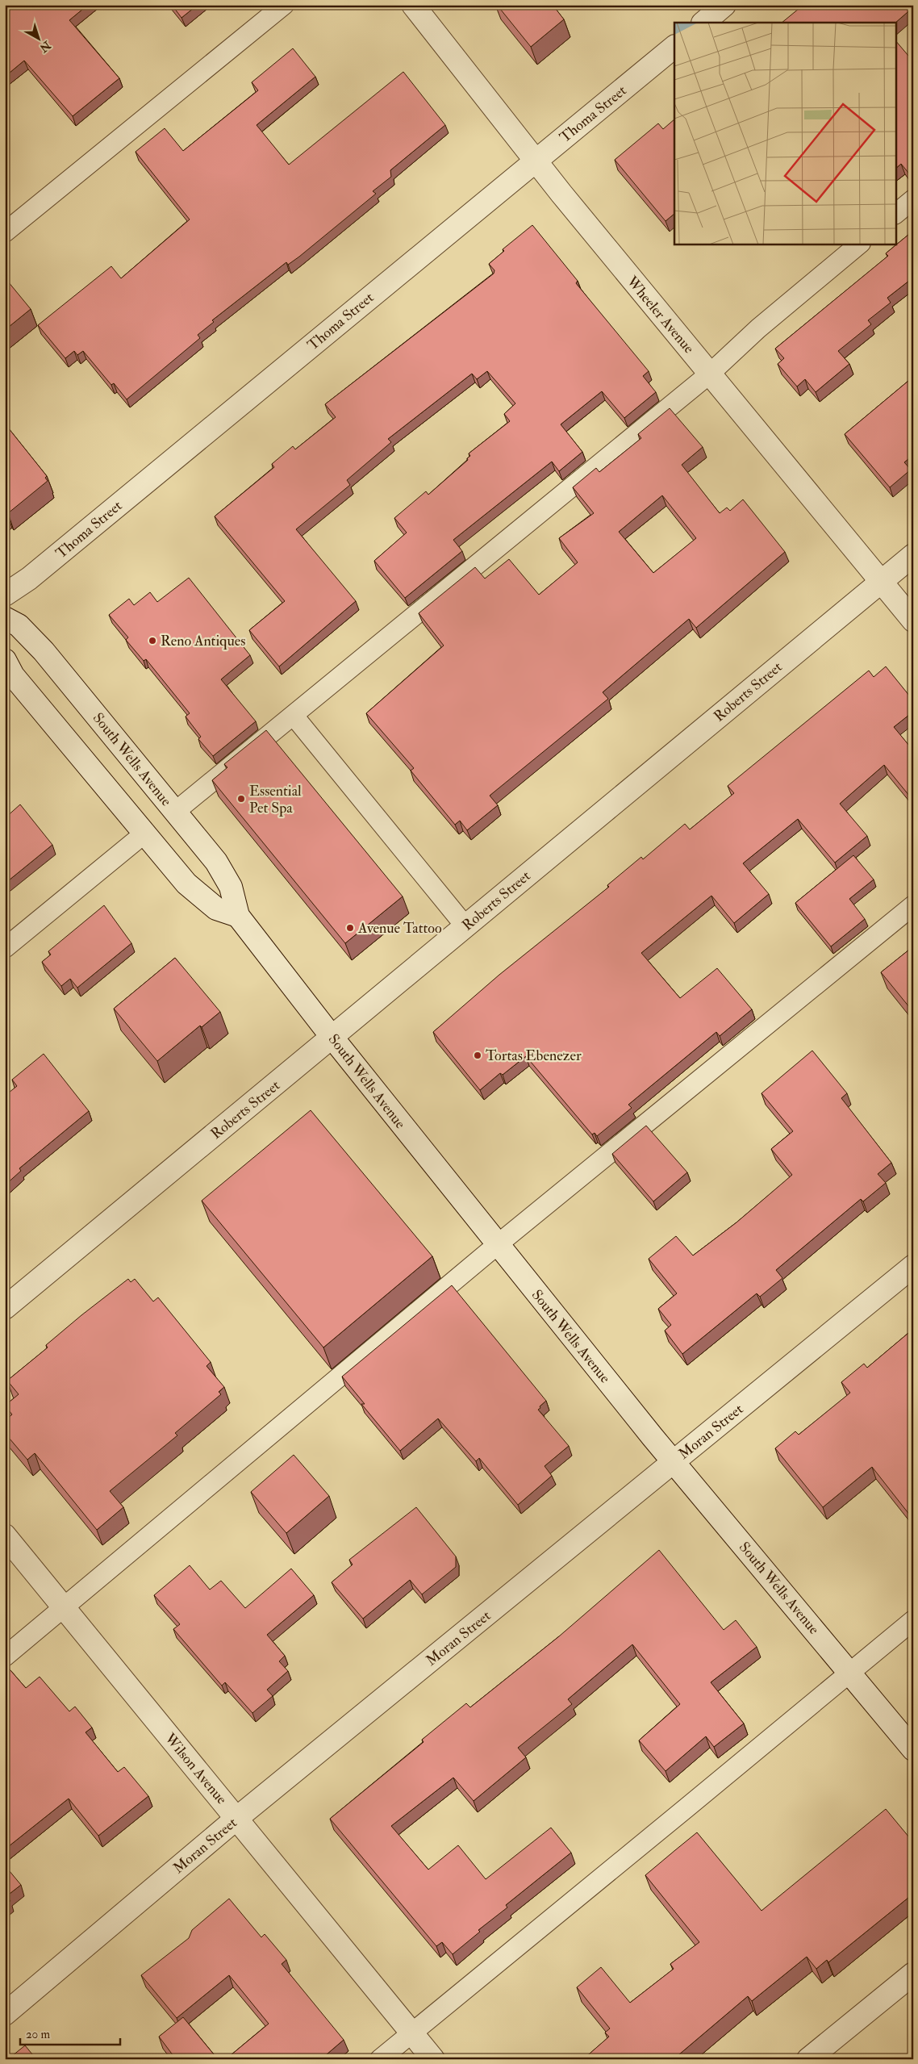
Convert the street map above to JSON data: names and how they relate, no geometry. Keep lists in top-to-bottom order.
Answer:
{
  "streets": {
    "street": [
      "Thoma Street",
      "Wheeler Avenue",
      "Roberts Street",
      "South Wells Avenue",
      "Moran Street",
      "Wilson Avenue"
    ]
  },
  "crossings": [
    ["Thoma Street", "Wheeler Avenue"],
    ["Wheeler Avenue", "Roberts Street"],
    ["Roberts Street", "South Wells Avenue"],
    ["South Wells Avenue", "Moran Street"],
    ["Moran Street", "Wilson Avenue"]
  ],
  "places": [
    "Reno Antiques",
    "Essential Pet Spa",
    "Avenue Tattoo",
    "Tortas Ebenezer"
  ],
  "scale_bar": "20 m",
  "north": "bottom right"
}
